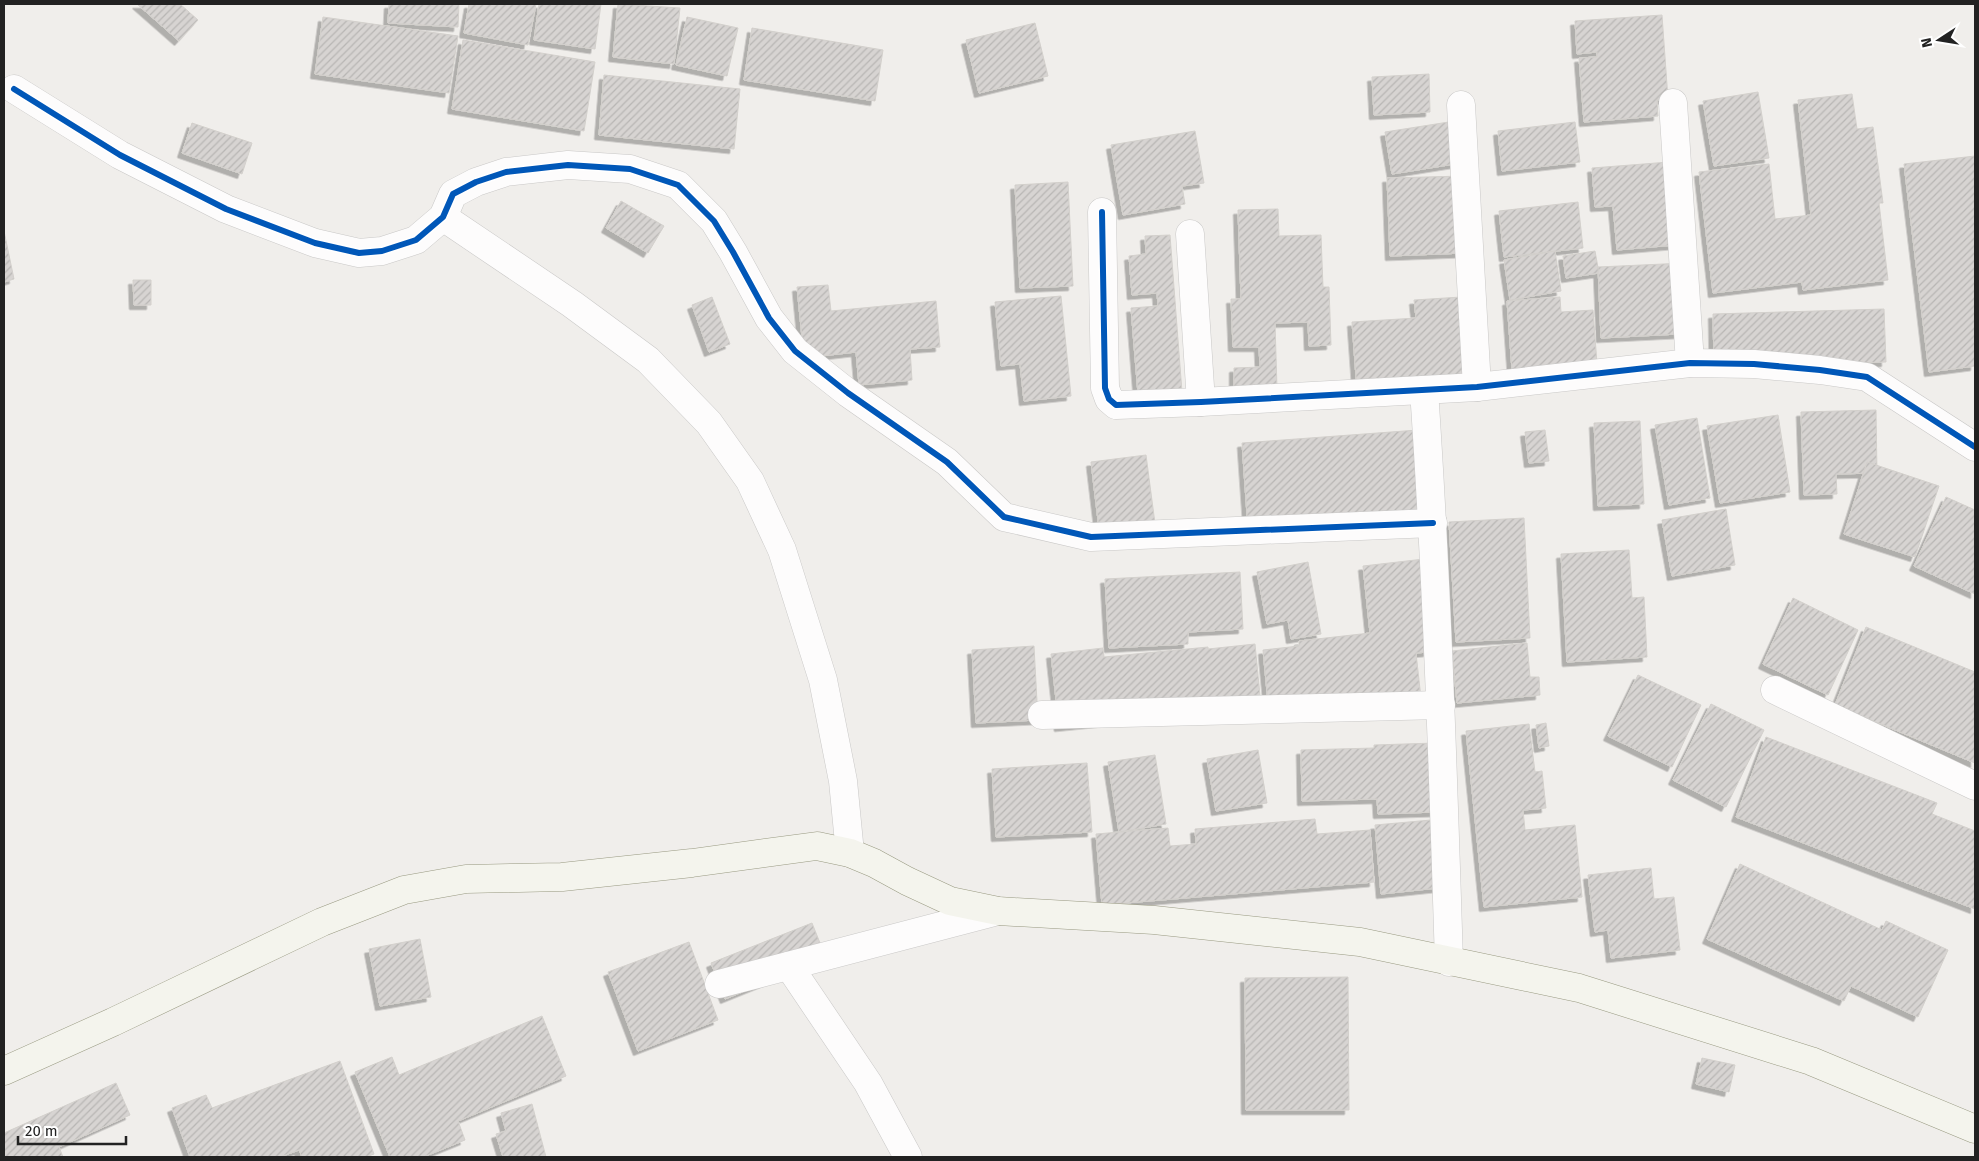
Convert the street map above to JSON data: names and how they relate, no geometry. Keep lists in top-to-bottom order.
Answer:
{
  "scale_bar": "20 m",
  "north": "left"
}
